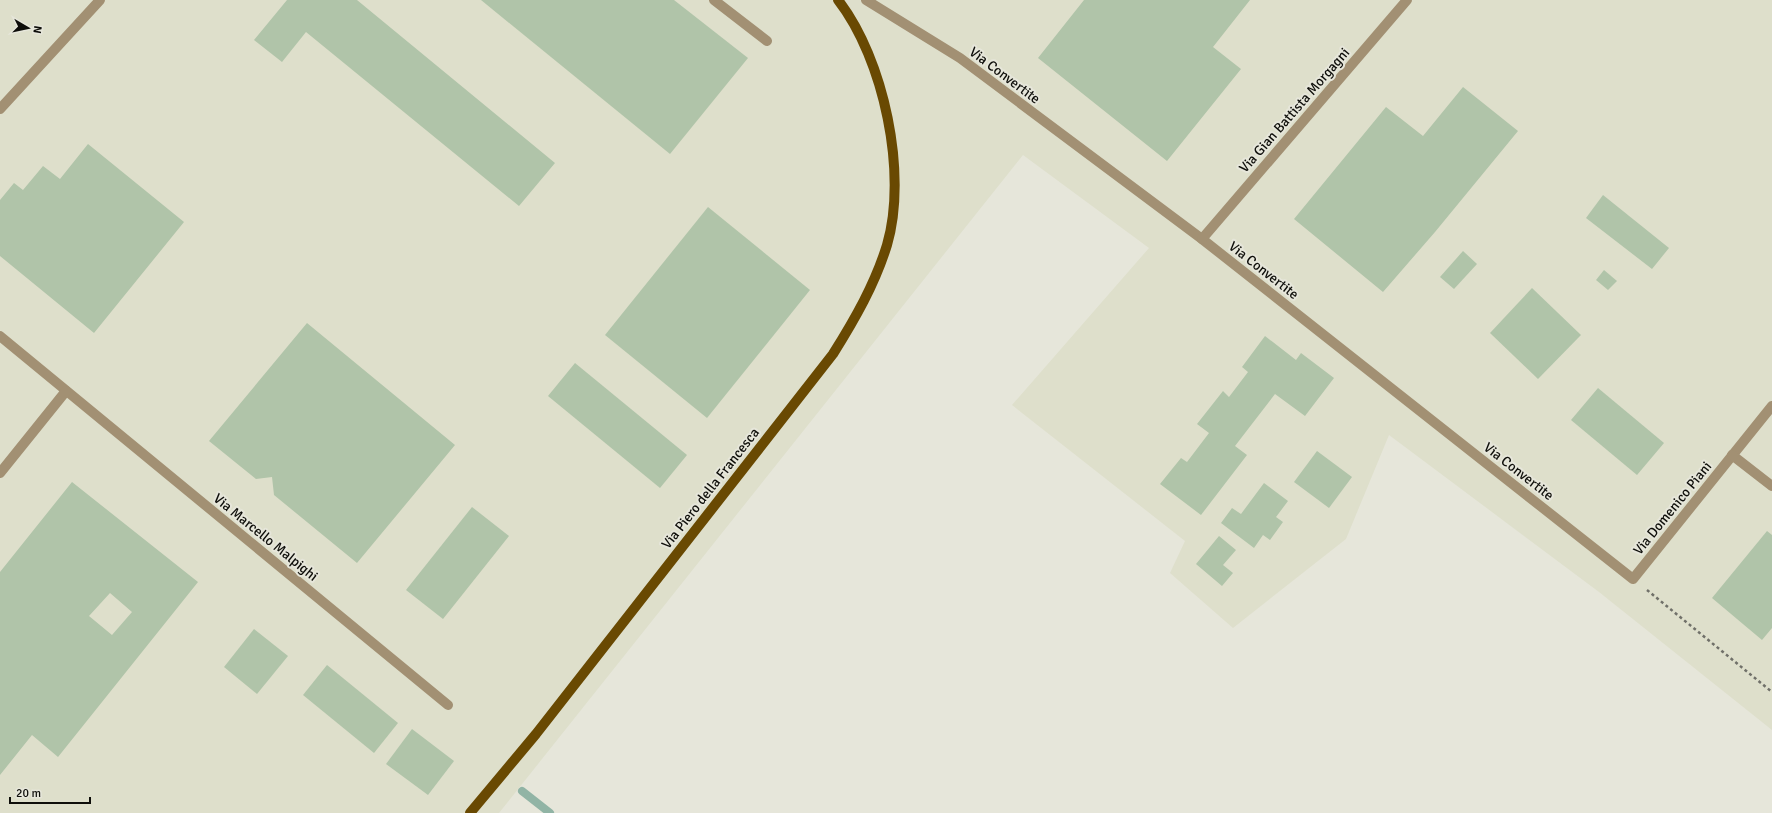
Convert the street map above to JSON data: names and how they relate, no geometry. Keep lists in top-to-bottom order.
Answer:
{
  "streets": {
    "main road": ["Via Piero della Francesca"],
    "street": [
      "Via Convertite",
      "Via Gian Battista Morgagni",
      "Via Domenico Piani",
      "Via Marcello Malpighi"
    ]
  },
  "crossings": [
    ["Via Convertite", "Via Gian Battista Morgagni"],
    ["Via Convertite", "Via Domenico Piani"]
  ],
  "scale_bar": "20 m",
  "north": "right"
}
